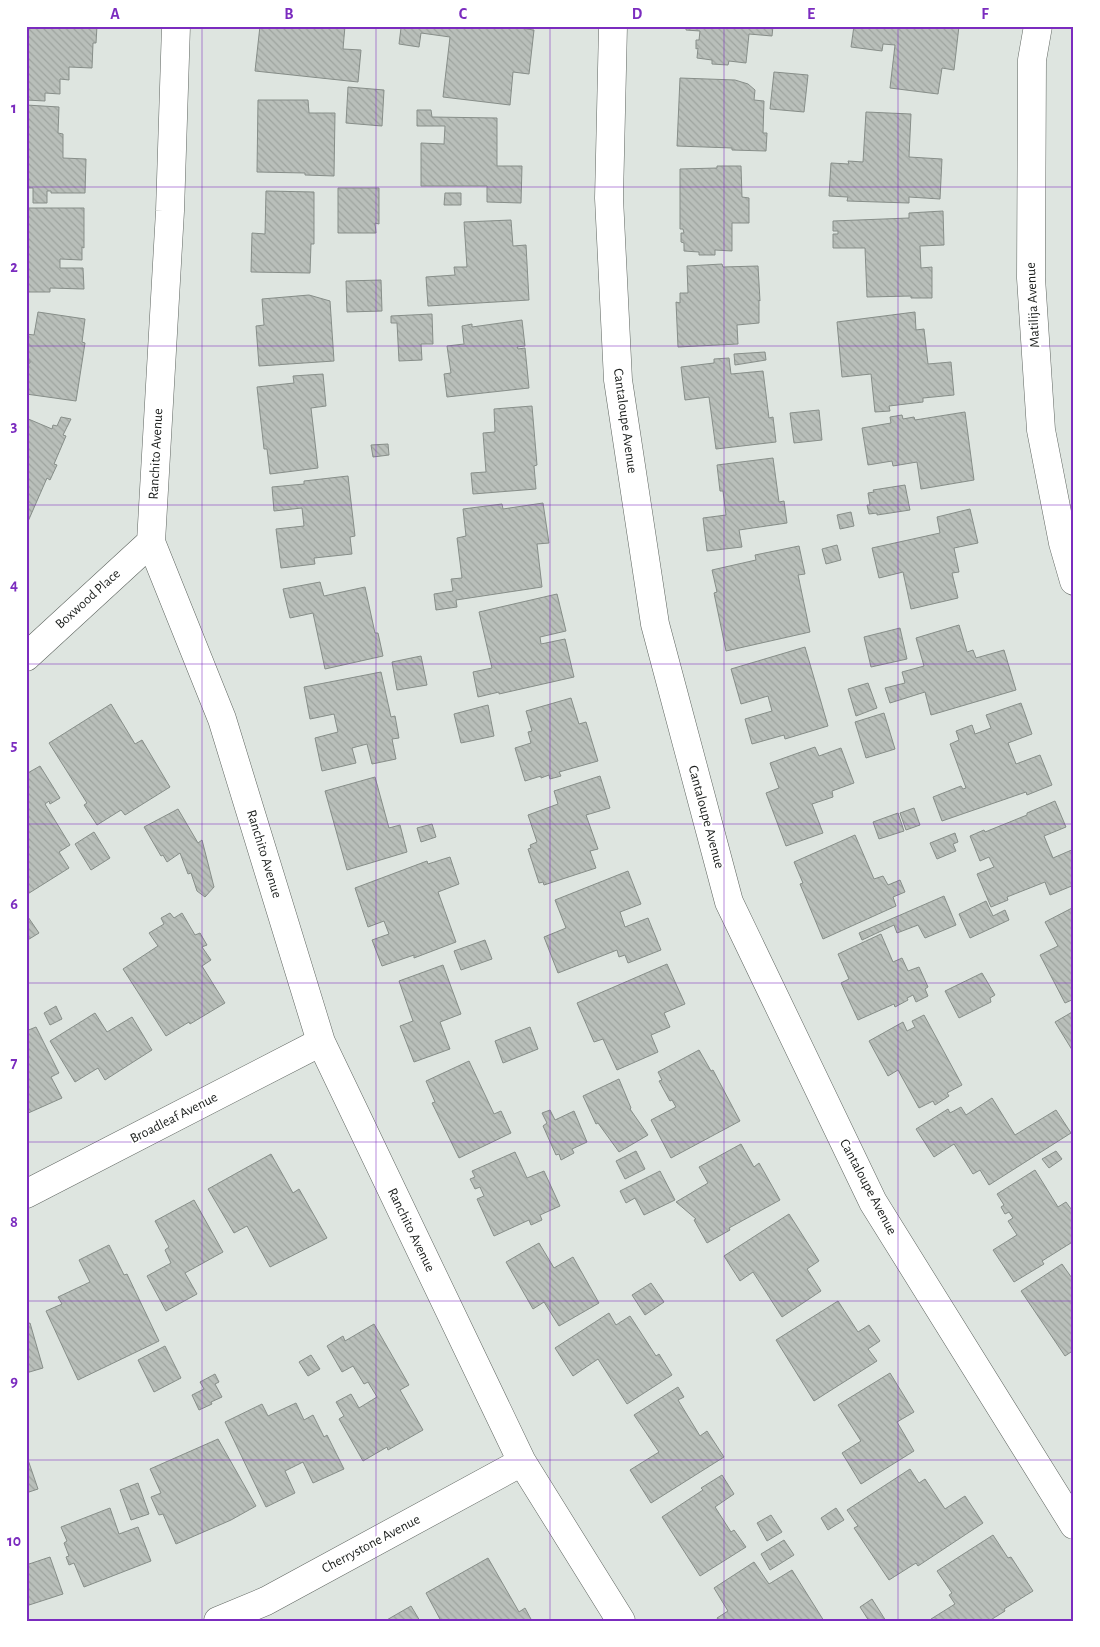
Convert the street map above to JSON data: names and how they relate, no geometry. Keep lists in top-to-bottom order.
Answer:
{
  "streets": {
    "street": [
      "Matilija Avenue",
      "Cantaloupe Avenue",
      "Ranchito Avenue",
      "Boxwood Place",
      "Broadleaf Avenue",
      "Cherrystone Avenue"
    ]
  },
  "crossings": [
    ["Ranchito Avenue", "Boxwood Place"],
    ["Ranchito Avenue", "Broadleaf Avenue"],
    ["Ranchito Avenue", "Cherrystone Avenue"]
  ],
  "grid": {
    "columns": [
      "A",
      "B",
      "C",
      "D",
      "E",
      "F"
    ],
    "rows": [
      "1",
      "2",
      "3",
      "4",
      "5",
      "6",
      "7",
      "8",
      "9",
      "10"
    ]
  }
}
